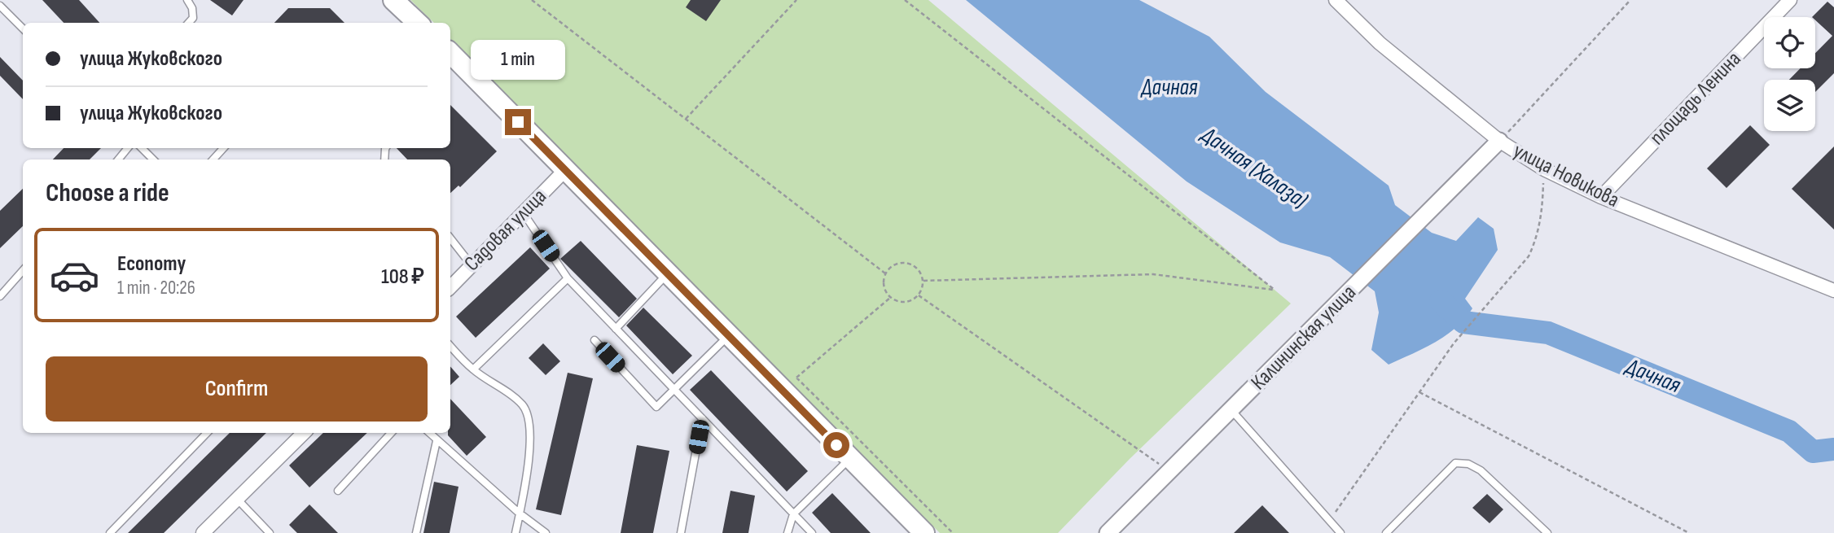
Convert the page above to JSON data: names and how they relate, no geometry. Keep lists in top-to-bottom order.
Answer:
{
  "streets": {
    "street": [
      "площадь Ленина",
      "улица Новикова",
      "Садовая улица",
      "Калининская улица"
    ]
  },
  "crossings": [
    ["площадь Ленина", "улица Новикова"],
    ["улица Новикова", "Калининская улица"]
  ],
  "water": ["Дачная", "Дачная (Халаза)"],
  "page": {
    "banner": ["улица Жуковского", "улица Жуковского"],
    "bubble": "1 min",
    "heading": "Choose a ride",
    "list": [
      {
        "name": "Economy",
        "note": "1 min · 20:26",
        "value": "108 ₽"
      }
    ],
    "buttons": "Confirm"
  }
}
